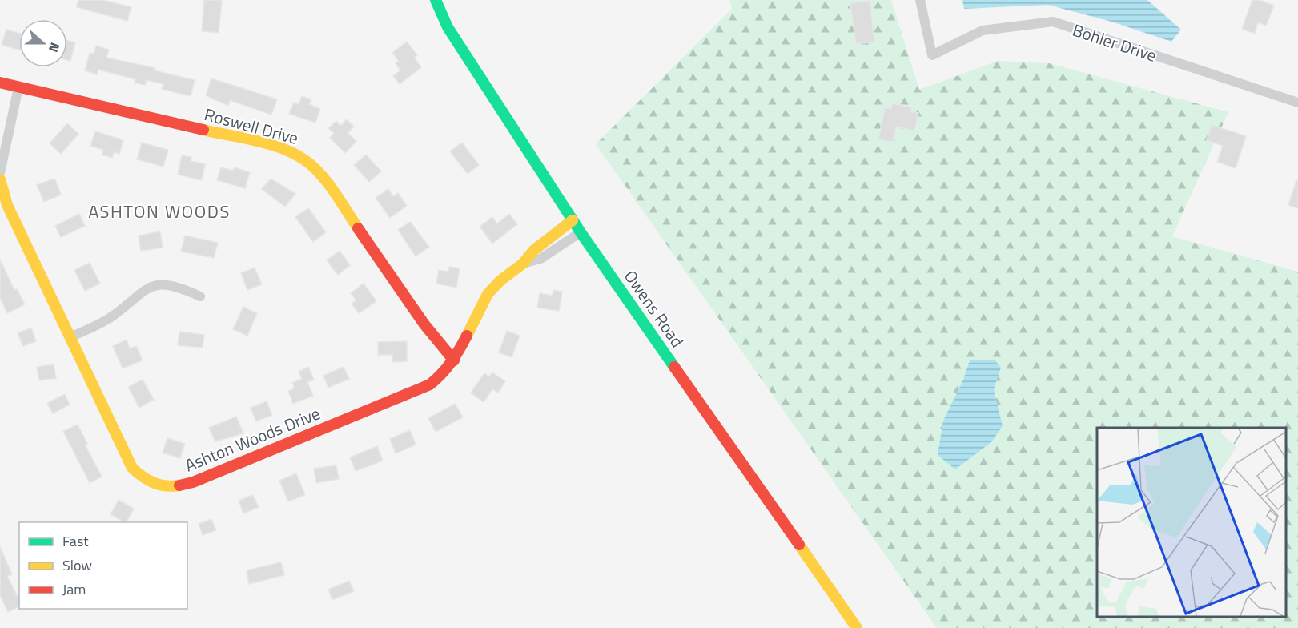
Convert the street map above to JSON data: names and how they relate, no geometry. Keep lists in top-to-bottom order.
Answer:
{
  "streets": {
    "street": [
      "Bohler Drive",
      "Roswell Drive",
      "Owens Road",
      "Ashton Woods Drive"
    ]
  },
  "crossings": [
    ["Roswell Drive", "Ashton Woods Drive"],
    ["Owens Road", "Ashton Woods Drive"]
  ],
  "districts": ["ASHTON WOODS"],
  "legend": ["Fast", "Slow", "Jam"],
  "north": "right"
}
